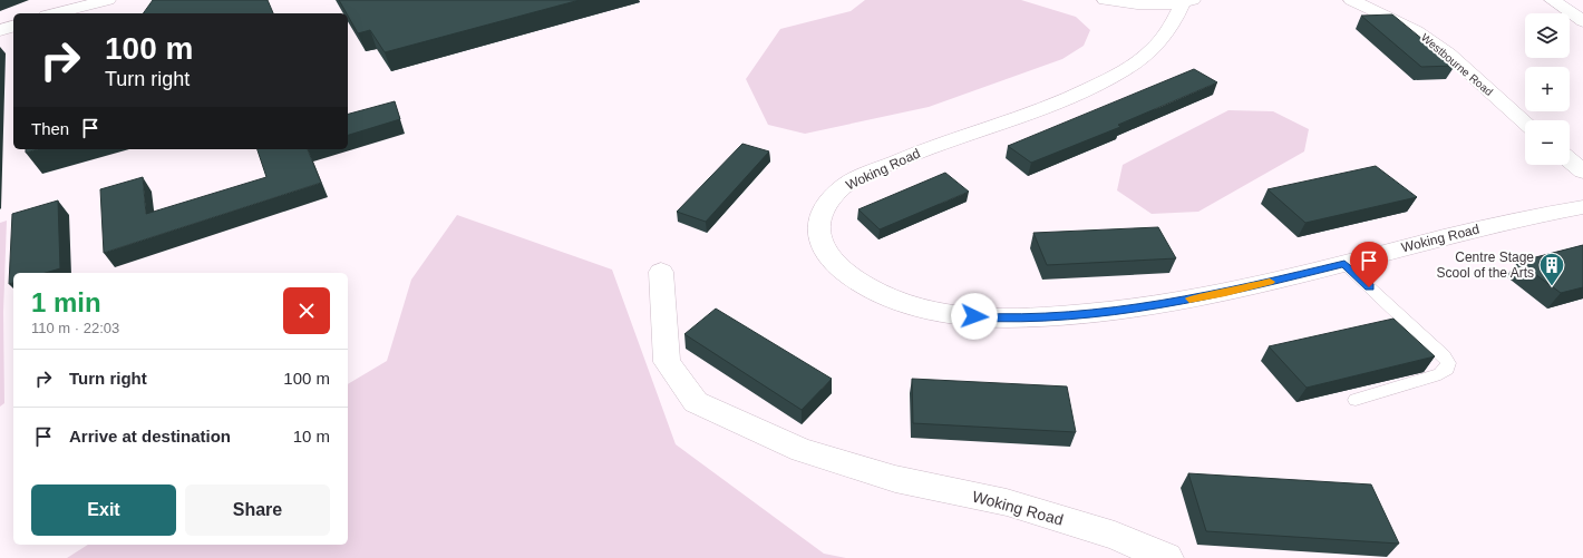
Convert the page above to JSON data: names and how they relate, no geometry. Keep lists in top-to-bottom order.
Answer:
{
  "streets": {
    "street": ["Westbourne Road", "Woking Road"]
  },
  "places": {
    "building": ["Centre Stage Scool of the Arts"]
  },
  "page": {
    "map_buttons": ["+", "−"],
    "turn": ["100 m", "Turn right"],
    "then": "Then",
    "heading": ["1 min", "110 m · 22:03"],
    "list": [
      {
        "name": "Turn right",
        "value": "100 m"
      },
      {
        "name": "Arrive at destination",
        "value": "10 m"
      }
    ],
    "buttons": ["Exit", "Share"]
  }
}
